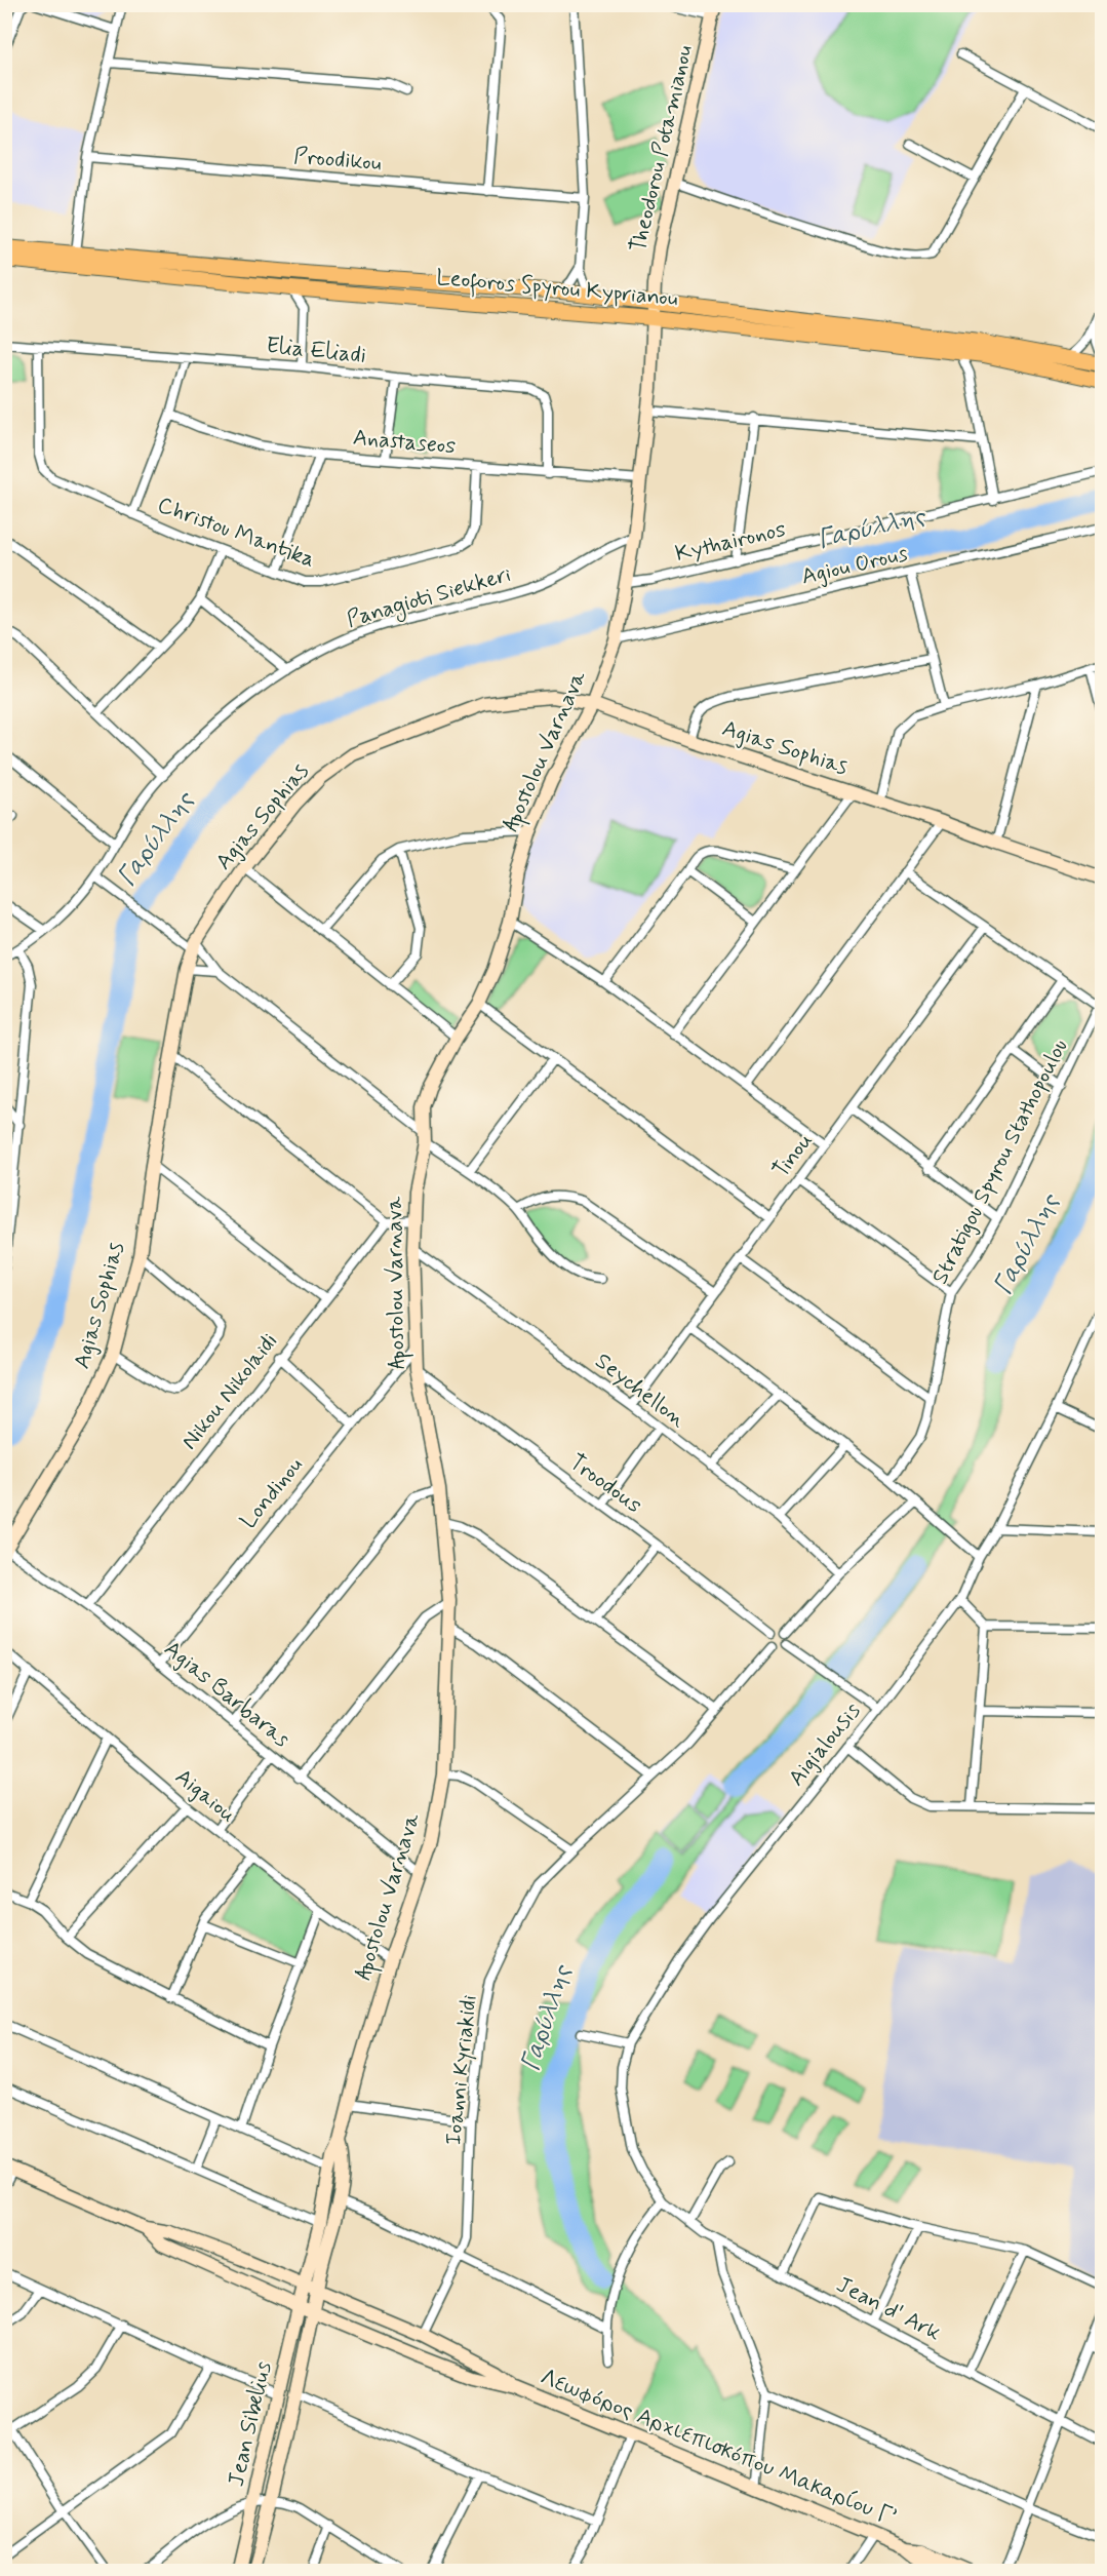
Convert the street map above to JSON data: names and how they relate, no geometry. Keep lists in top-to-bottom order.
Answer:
{
  "streets": {
    "main road": [
      "Theodorou Potamianou",
      "Leoforos Spyrou Kyprianou",
      "Agias Sophias",
      "Apostolou Varnava",
      "Jean Sibelius",
      "Λεωφόρος Αρχιεπισκόπου Μακαρίου Γ’"
    ],
    "street": [
      "Proodikou",
      "Elia Eliadi",
      "Anastaseos",
      "Christou Mantika",
      "Kythaironos",
      "Agiou Orous",
      "Panagioti Siekkeri",
      "Tinou",
      "Stratigou Spyrou Stathopoulou",
      "Seychellon",
      "Nikou Nikolaidi",
      "Troodous",
      "Londinou",
      "Agias Barbaras",
      "Aigialousis",
      "Aigaiou",
      "Ioanni Kyriakidi",
      "Jean d' Ark"
    ]
  },
  "crossings": [
    ["Theodorou Potamianou", "Leoforos Spyrou Kyprianou"],
    ["Theodorou Potamianou", "Apostolou Varnava"],
    ["Leoforos Spyrou Kyprianou", "Apostolou Varnava"],
    ["Elia Eliadi", "Anastaseos"],
    ["Elia Eliadi", "Christou Mantika"],
    ["Anastaseos", "Christou Mantika"],
    ["Anastaseos", "Apostolou Varnava"],
    ["Kythaironos", "Apostolou Varnava"],
    ["Agiou Orous", "Apostolou Varnava"],
    ["Panagioti Siekkeri", "Apostolou Varnava"],
    ["Agias Sophias", "Apostolou Varnava"],
    ["Agias Sophias", "Agias Barbaras"],
    ["Apostolou Varnava", "Seychellon"],
    ["Apostolou Varnava", "Troodous"],
    ["Apostolou Varnava", "Londinou"],
    ["Apostolou Varnava", "Agias Barbaras"],
    ["Apostolou Varnava", "Aigaiou"],
    ["Apostolou Varnava", "Jean Sibelius"],
    ["Apostolou Varnava", "Λεωφόρος Αρχιεπισκόπου Μακαρίου Γ’"],
    ["Tinou", "Seychellon"],
    ["Nikou Nikolaidi", "Agias Barbaras"],
    ["Troodous", "Ioanni Kyriakidi"],
    ["Londinou", "Agias Barbaras"],
    ["Aigialousis", "Jean d' Ark"],
    ["Ioanni Kyriakidi", "Λεωφόρος Αρχιεπισκόπου Μακαρίου Γ’"],
    ["Jean Sibelius", "Λεωφόρος Αρχιεπισκόπου Μακαρίου Γ’"]
  ],
  "water": ["Γαρύλλης"]
}
